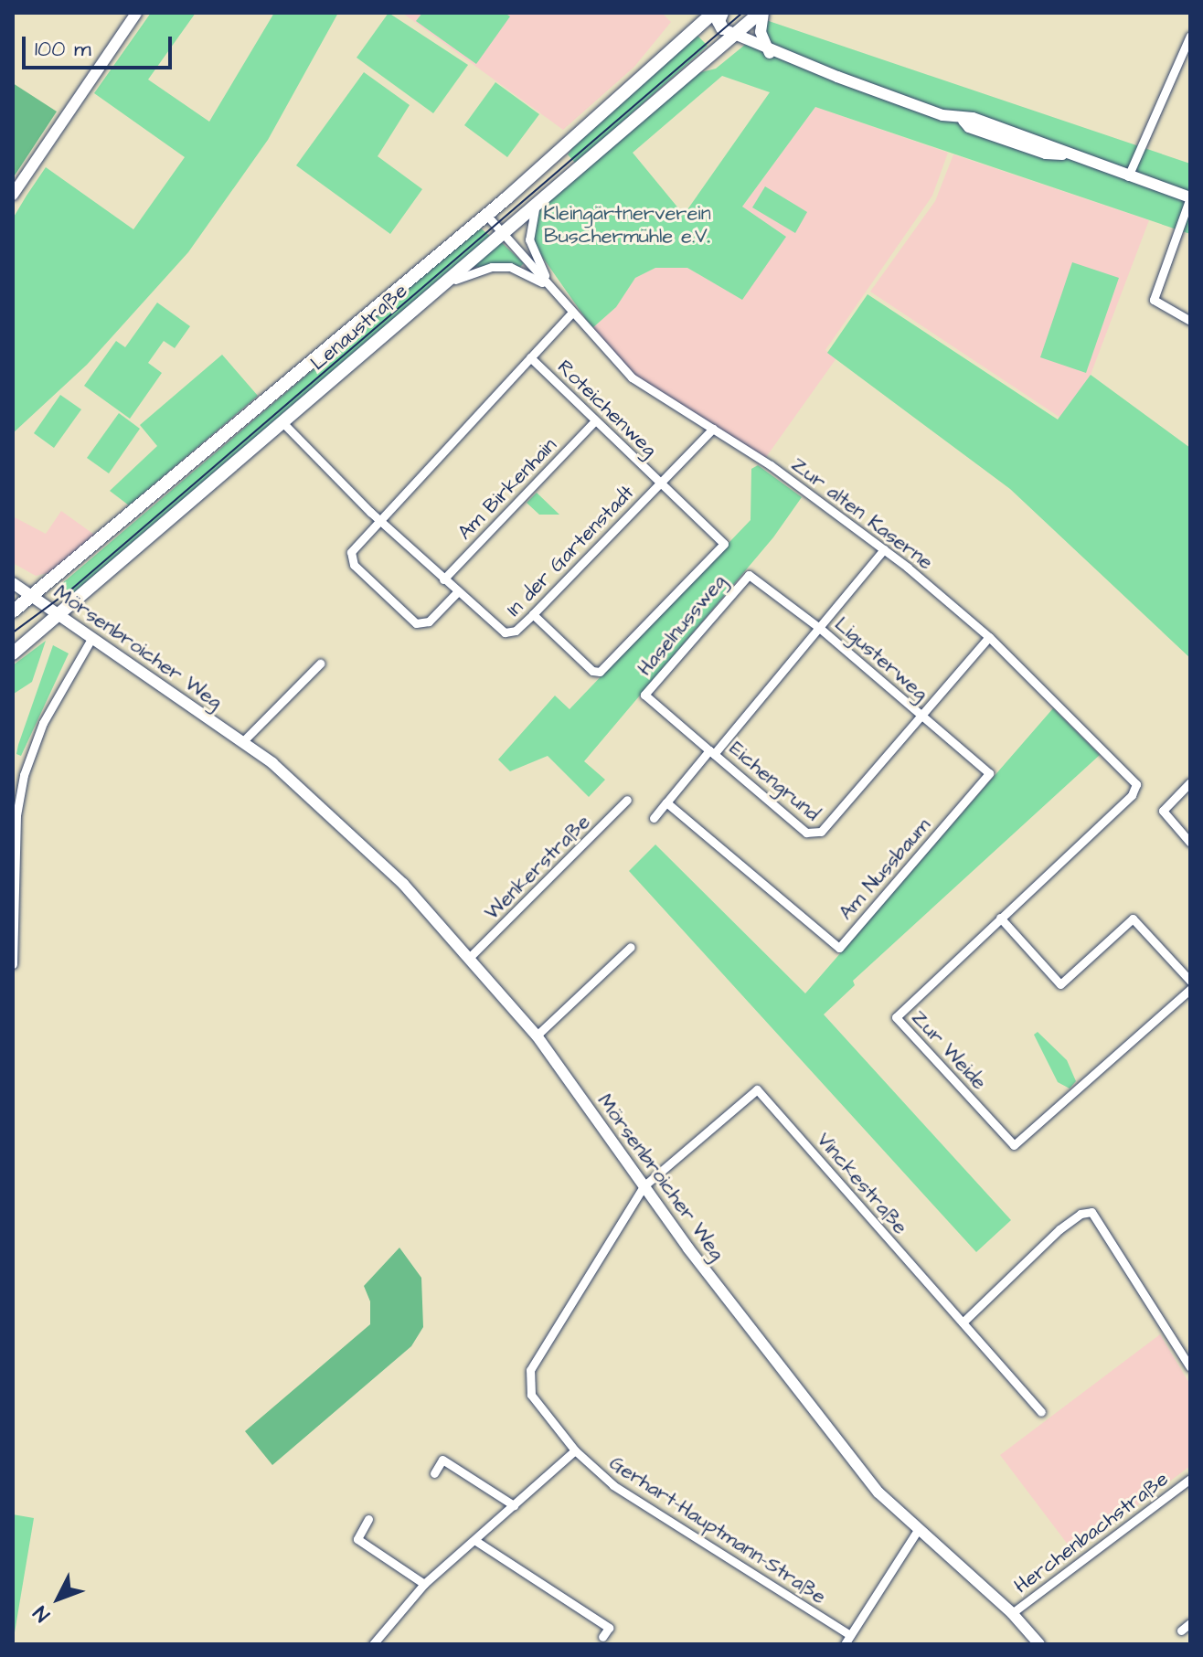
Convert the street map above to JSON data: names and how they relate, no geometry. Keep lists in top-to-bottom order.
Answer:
{
  "streets": {
    "main road": ["Lenaustraße"],
    "street": [
      "Roteichenweg",
      "Am Birkenhain",
      "Zur alten Kaserne",
      "In der Gartenstadt",
      "Haselnussweg",
      "Mörsenbroicher Weg",
      "Ligusterweg",
      "Eichengrund",
      "Wenkerstraße",
      "Am Nussbaum",
      "Zur Weide",
      "Vinckestraße",
      "Gerhart-Hauptmann-Straße",
      "Herchenbachstraße"
    ]
  },
  "crossings": [
    ["Lenaustraße", "Zur alten Kaserne"],
    ["Lenaustraße", "In der Gartenstadt"],
    ["Lenaustraße", "Mörsenbroicher Weg"],
    ["Roteichenweg", "Am Birkenhain"],
    ["Roteichenweg", "In der Gartenstadt"],
    ["Am Birkenhain", "In der Gartenstadt"],
    ["Zur alten Kaserne", "In der Gartenstadt"],
    ["Zur alten Kaserne", "Eichengrund"],
    ["Zur alten Kaserne", "Zur Weide"],
    ["Haselnussweg", "Ligusterweg"],
    ["Haselnussweg", "Eichengrund"],
    ["Mörsenbroicher Weg", "Wenkerstraße"],
    ["Mörsenbroicher Weg", "Vinckestraße"],
    ["Mörsenbroicher Weg", "Gerhart-Hauptmann-Straße"],
    ["Mörsenbroicher Weg", "Herchenbachstraße"],
    ["Ligusterweg", "Eichengrund"],
    ["Ligusterweg", "Am Nussbaum"],
    ["Eichengrund", "Am Nussbaum"],
    ["Vinckestraße", "Gerhart-Hauptmann-Straße"]
  ],
  "parks": ["Kleingärtnerverein Buschermühle e.V."],
  "scale_bar": "100 m",
  "north": "bottom left"
}
